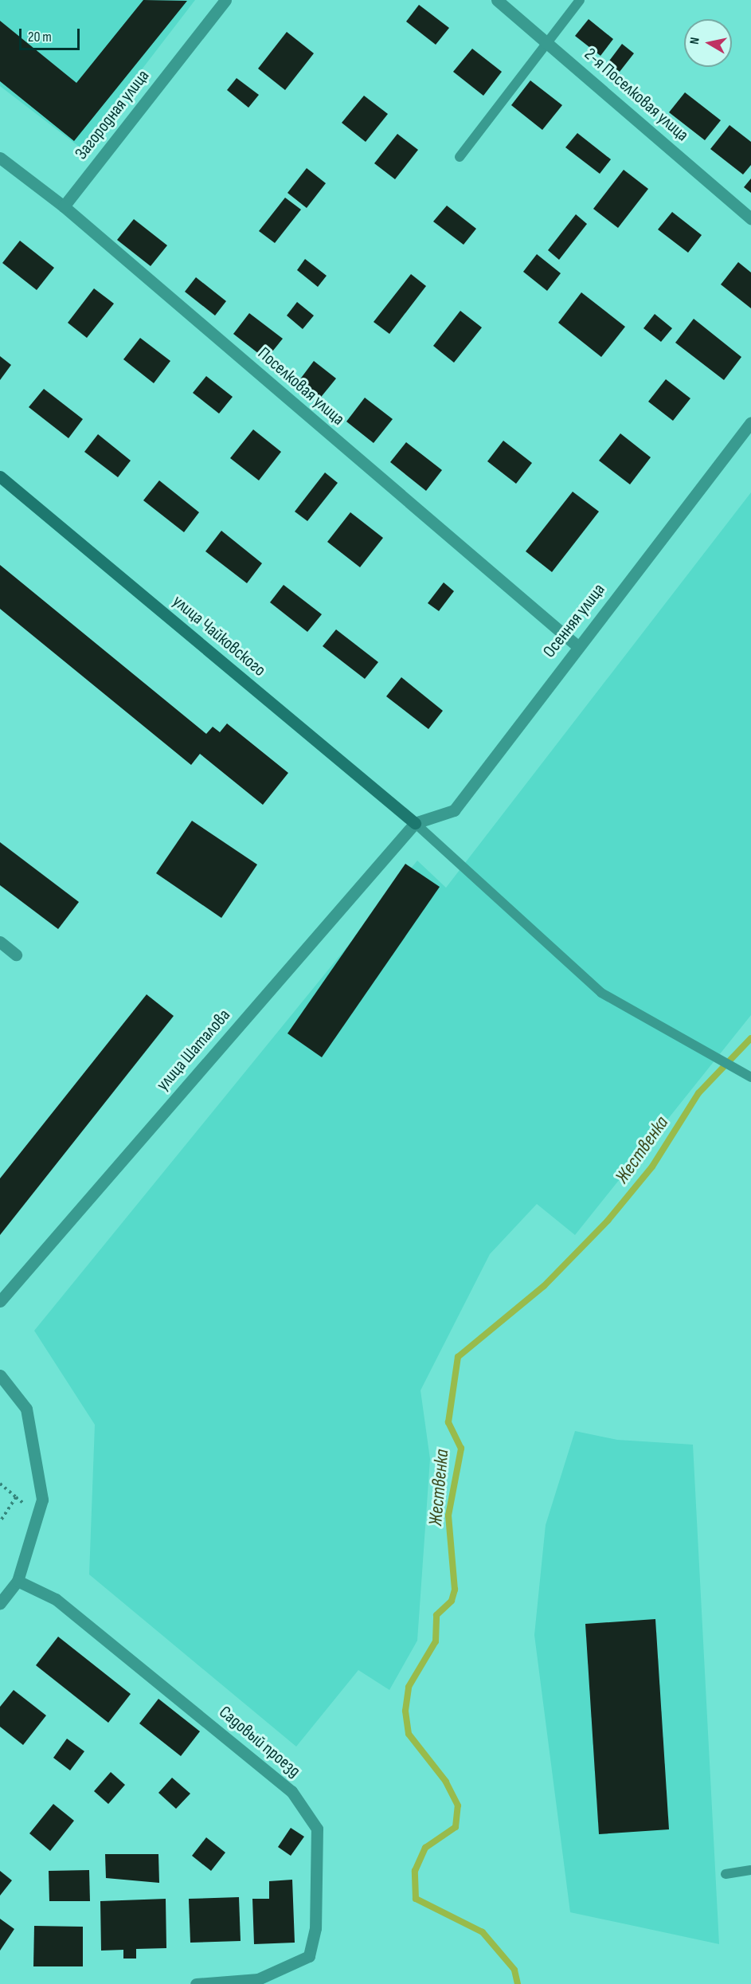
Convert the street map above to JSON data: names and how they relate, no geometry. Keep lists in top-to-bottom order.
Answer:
{
  "streets": {
    "street": [
      "2-я Поселковая улица",
      "Загородная улица",
      "Поселковая улица",
      "Осенняя улица",
      "улица Чайковского",
      "улица Шаталова",
      "Садовый проезд"
    ]
  },
  "crossings": [
    ["Загородная улица", "Поселковая улица"],
    ["Поселковая улица", "Осенняя улица"],
    ["Осенняя улица", "улица Чайковского"],
    ["Осенняя улица", "улица Шаталова"],
    ["улица Чайковского", "улица Шаталова"]
  ],
  "water": ["Жественка"],
  "scale_bar": "20 m",
  "north": "left"
}
